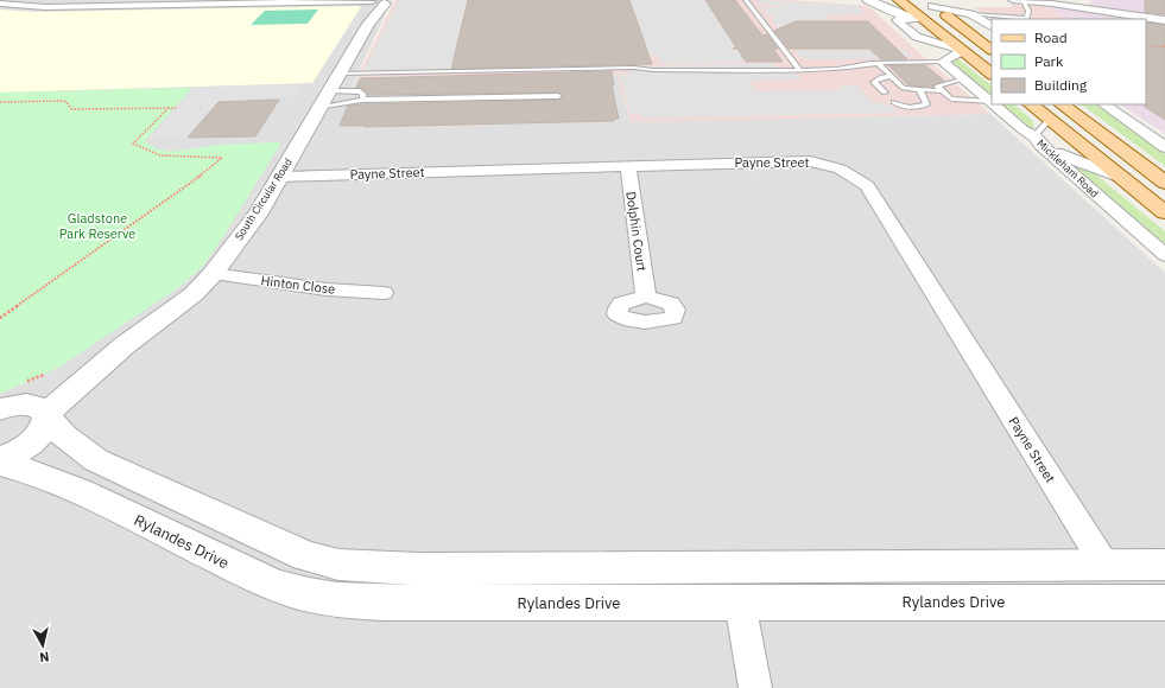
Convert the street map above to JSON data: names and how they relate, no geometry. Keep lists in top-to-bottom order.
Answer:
{
  "streets": {
    "main road": ["Mickleham Road"],
    "street": [
      "Payne Street",
      "South Circular Road",
      "Dolphin Court",
      "Hinton Close",
      "Rylandes Drive"
    ]
  },
  "crossings": [
    ["Payne Street", "South Circular Road"],
    ["Payne Street", "Dolphin Court"],
    ["Payne Street", "Rylandes Drive"],
    ["South Circular Road", "Hinton Close"],
    ["South Circular Road", "Rylandes Drive"]
  ],
  "parks": ["Gladstone Park Reserve"],
  "legend": ["Road", "Park", "Building"],
  "north": "bottom"
}
